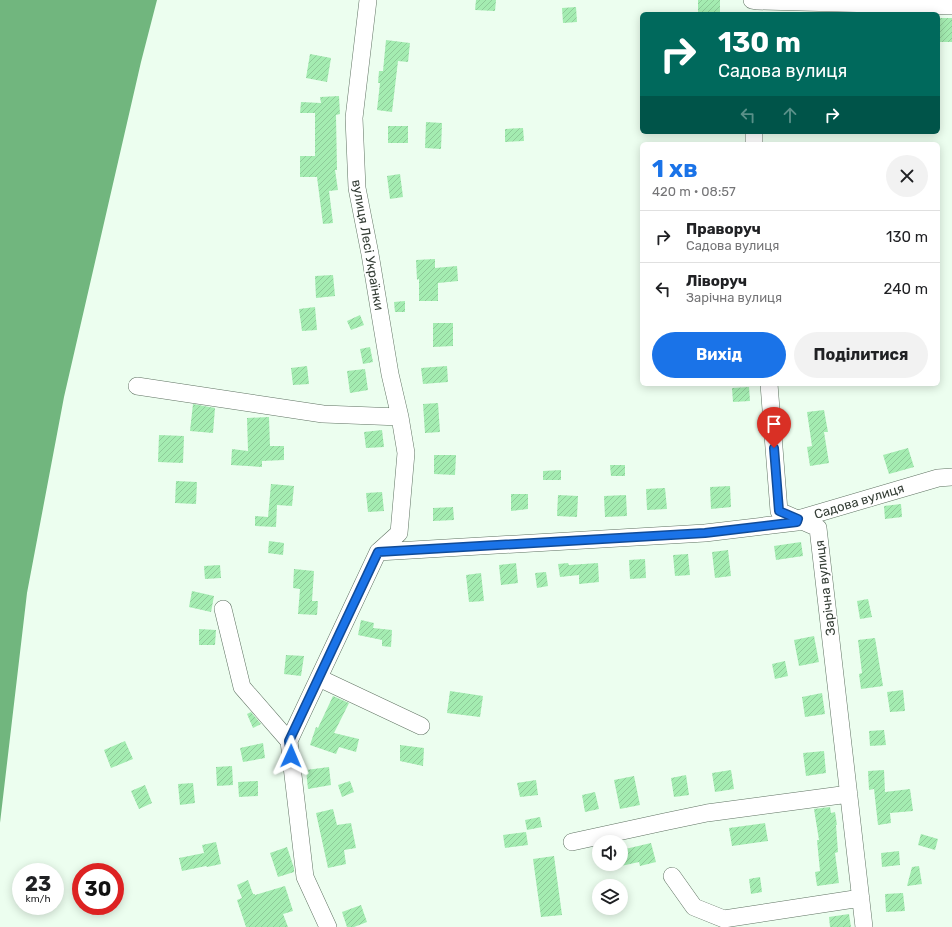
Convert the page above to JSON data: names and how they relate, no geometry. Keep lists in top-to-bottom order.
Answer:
{
  "streets": {
    "street": ["вулиця Лесі Українки", "Садова вулиця", "Зарічна вулиця"]
  },
  "crossings": [
    ["вулиця Лесі Українки", "Садова вулиця"],
    ["Садова вулиця", "Зарічна вулиця"]
  ],
  "page": {
    "turn": ["130 m", "Садова вулиця"],
    "heading": ["1 хв", "420 m · 08:57"],
    "list": [
      {
        "name": "Праворуч",
        "note": "Садова вулиця",
        "value": "130 m"
      },
      {
        "name": "Ліворуч",
        "note": "Зарічна вулиця",
        "value": "240 m"
      }
    ],
    "buttons": ["Вихід", "Поділитися"],
    "speed": "23 km/h",
    "limit": "30"
  }
}
